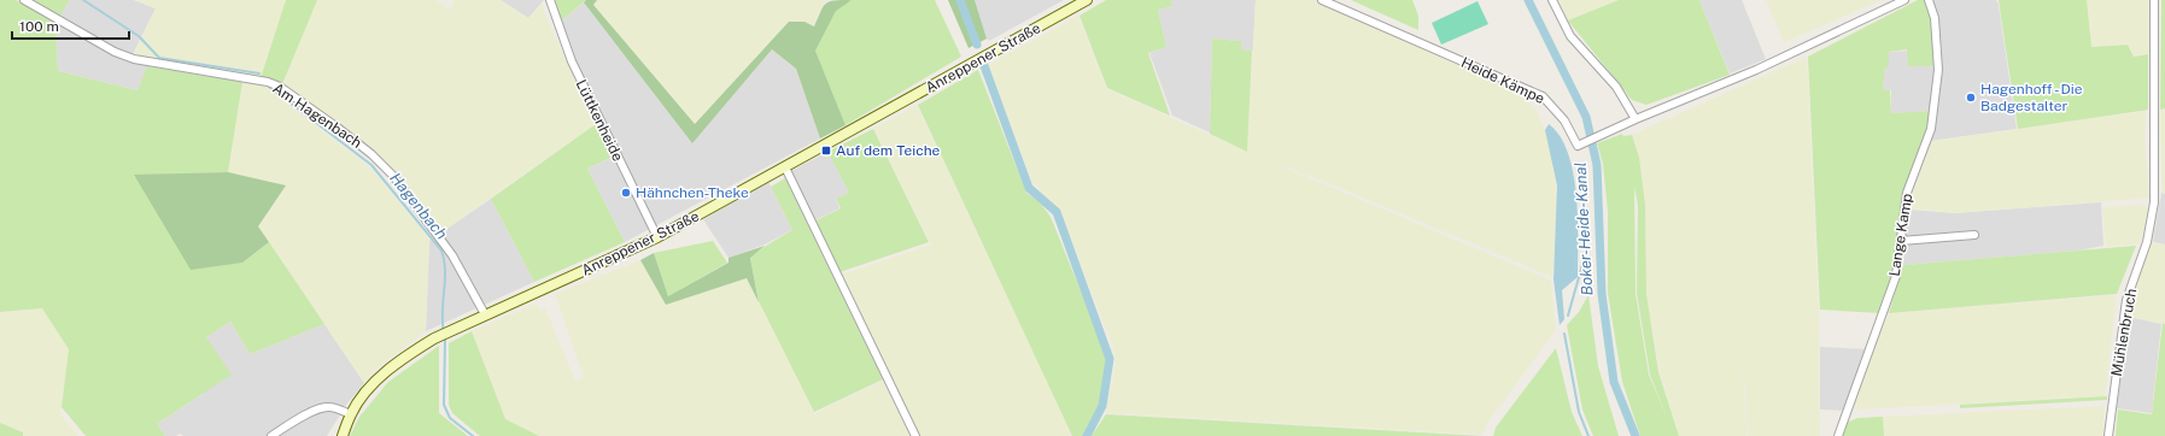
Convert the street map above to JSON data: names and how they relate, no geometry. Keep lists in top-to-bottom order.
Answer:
{
  "streets": {
    "street": [
      "Anreppener Straße",
      "Heide Kämpe",
      "Am Hagenbach",
      "Lüttkenheide",
      "Lange Kamp",
      "Mühlenbruch"
    ]
  },
  "crossings": [
    ["Anreppener Straße", "Am Hagenbach"],
    ["Anreppener Straße", "Lüttkenheide"]
  ],
  "water": ["Hagenbach", "Boker-Heide-Kanal"],
  "places": {
    "other": ["Hagenhoff - Die Badgestalter", "Hähnchen-Theke"],
    "transit": ["Auf dem Teiche"]
  },
  "scale_bar": "100 m"
}
